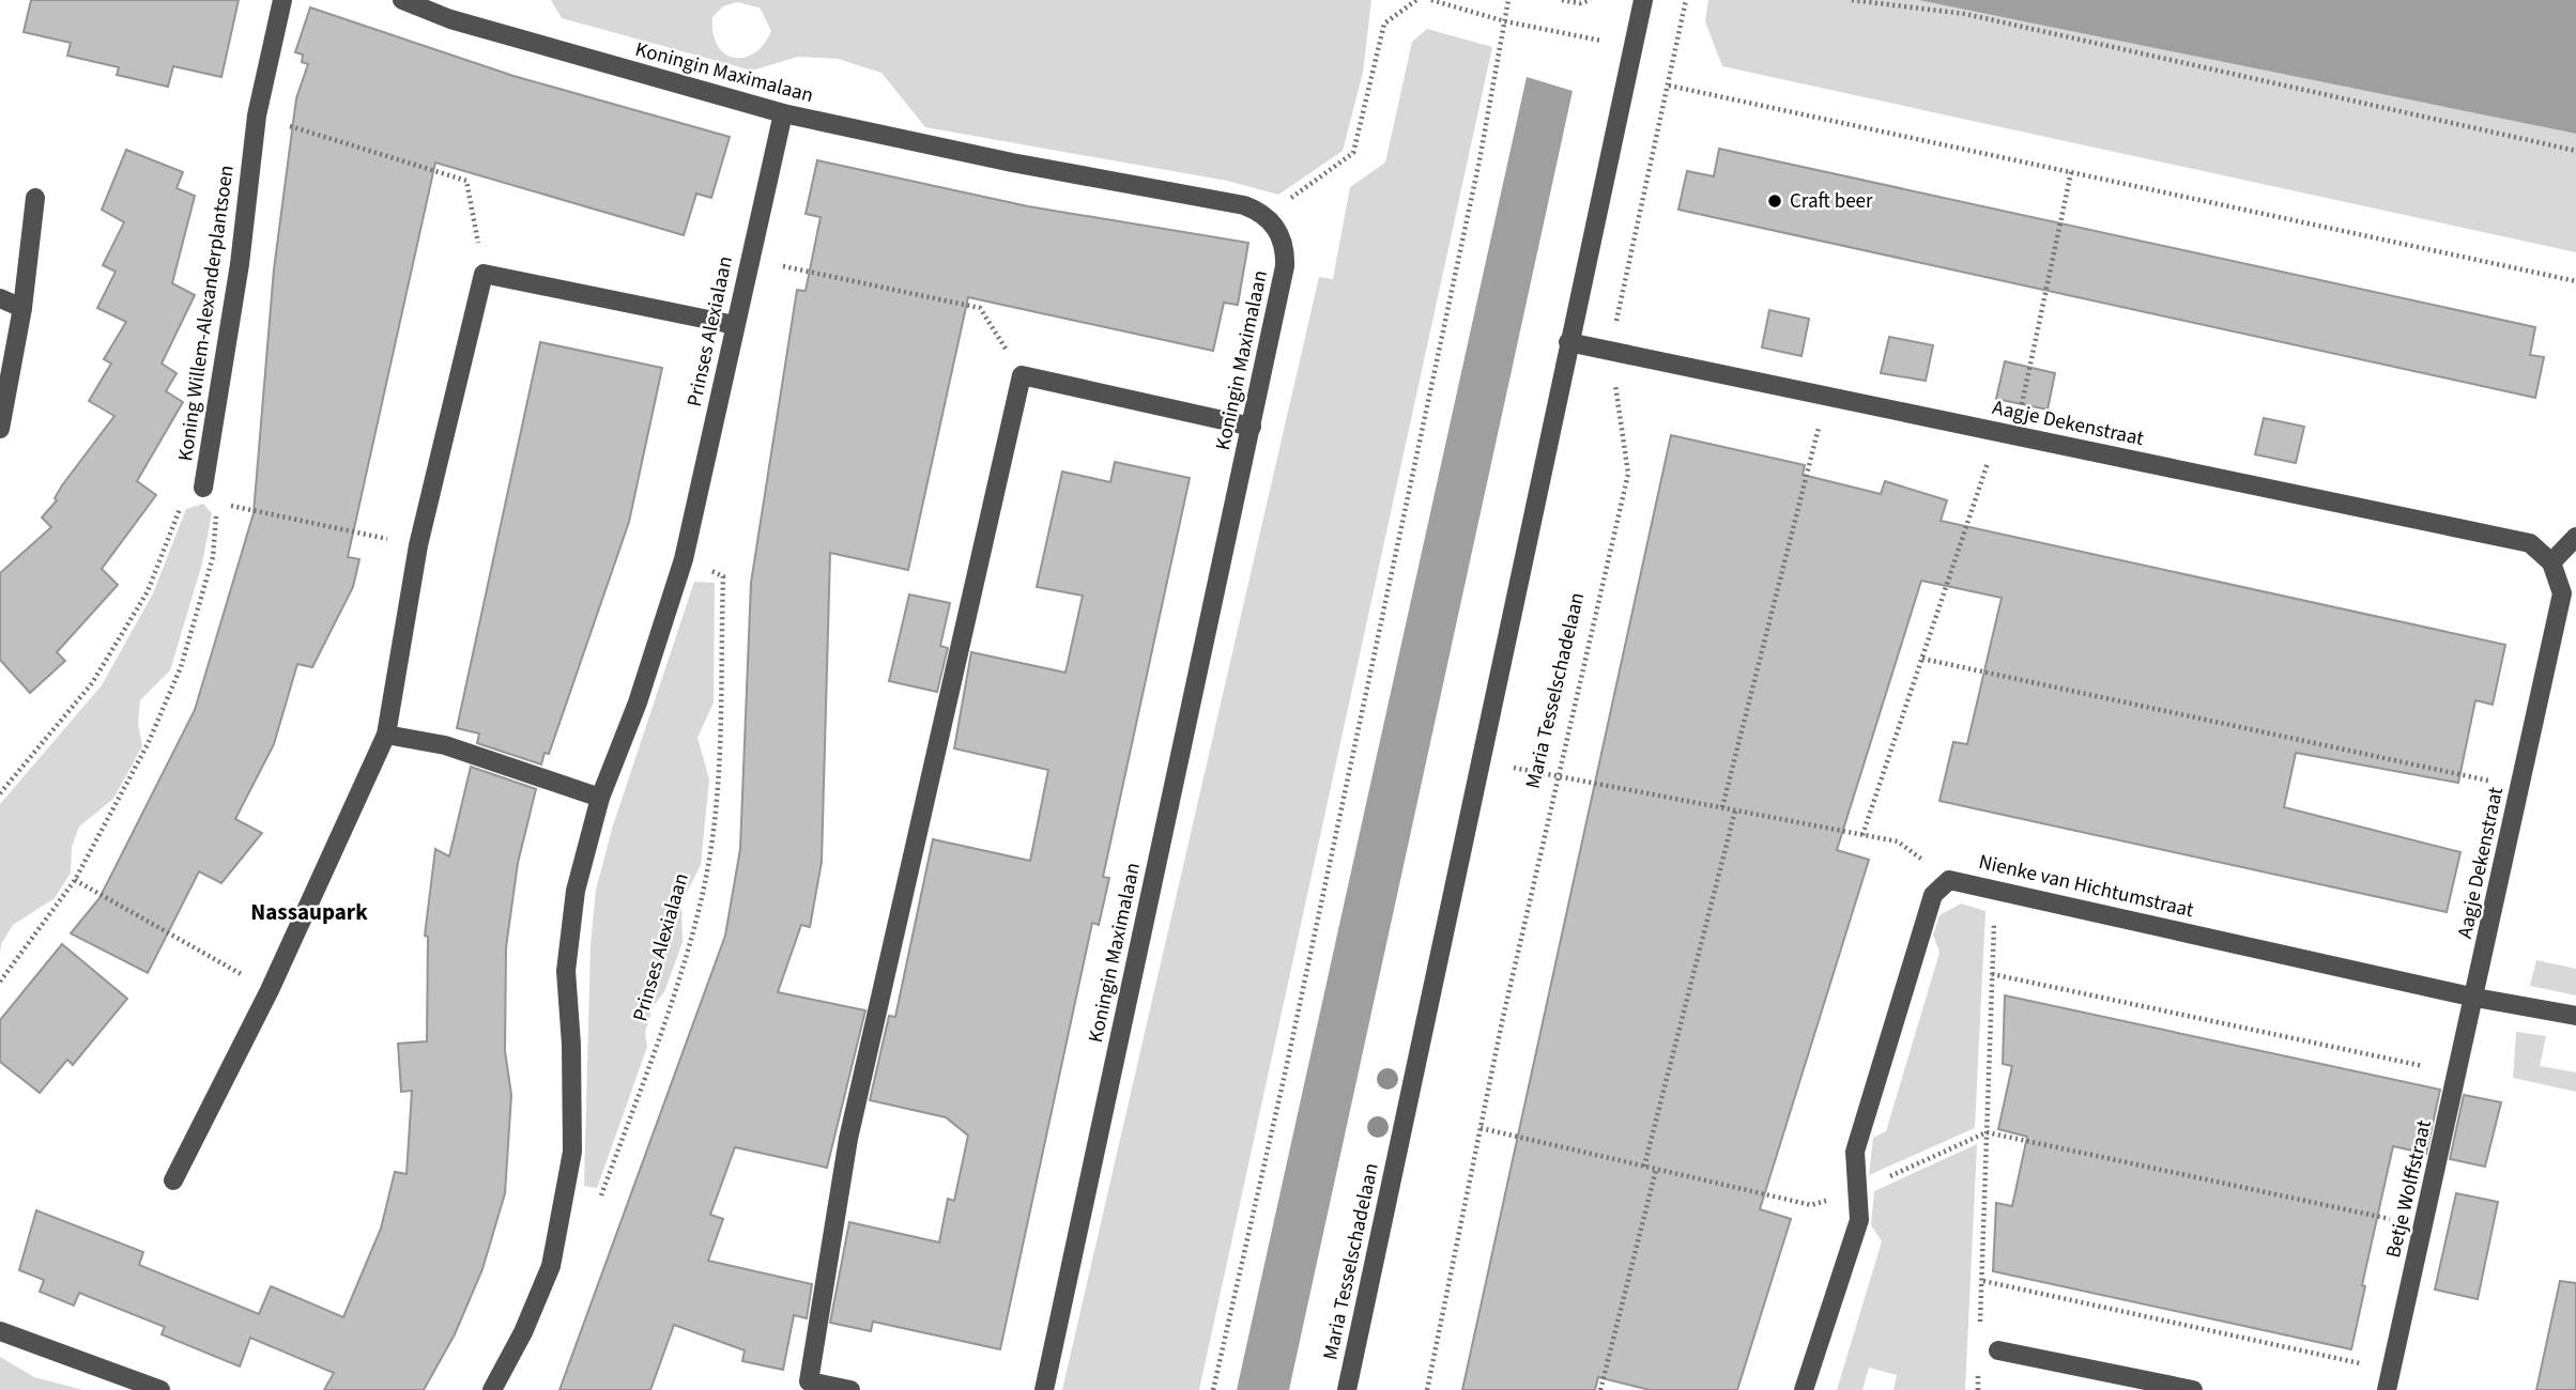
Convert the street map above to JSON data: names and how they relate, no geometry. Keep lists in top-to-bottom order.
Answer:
{
  "streets": {
    "street": [
      "Koningin Maximalaan",
      "Koning Willem-Alexanderplantsoen",
      "Prinses Alexialaan",
      "Aagje Dekenstraat",
      "Maria Tesselschadelaan",
      "Nienke van Hichtumstraat",
      "Betje Wolffstraat"
    ]
  },
  "crossings": [
    ["Koningin Maximalaan", "Prinses Alexialaan"],
    ["Aagje Dekenstraat", "Maria Tesselschadelaan"],
    ["Aagje Dekenstraat", "Nienke van Hichtumstraat"],
    ["Aagje Dekenstraat", "Betje Wolffstraat"],
    ["Nienke van Hichtumstraat", "Betje Wolffstraat"]
  ],
  "districts": ["Nassaupark"],
  "places": ["Craft beer"]
}
